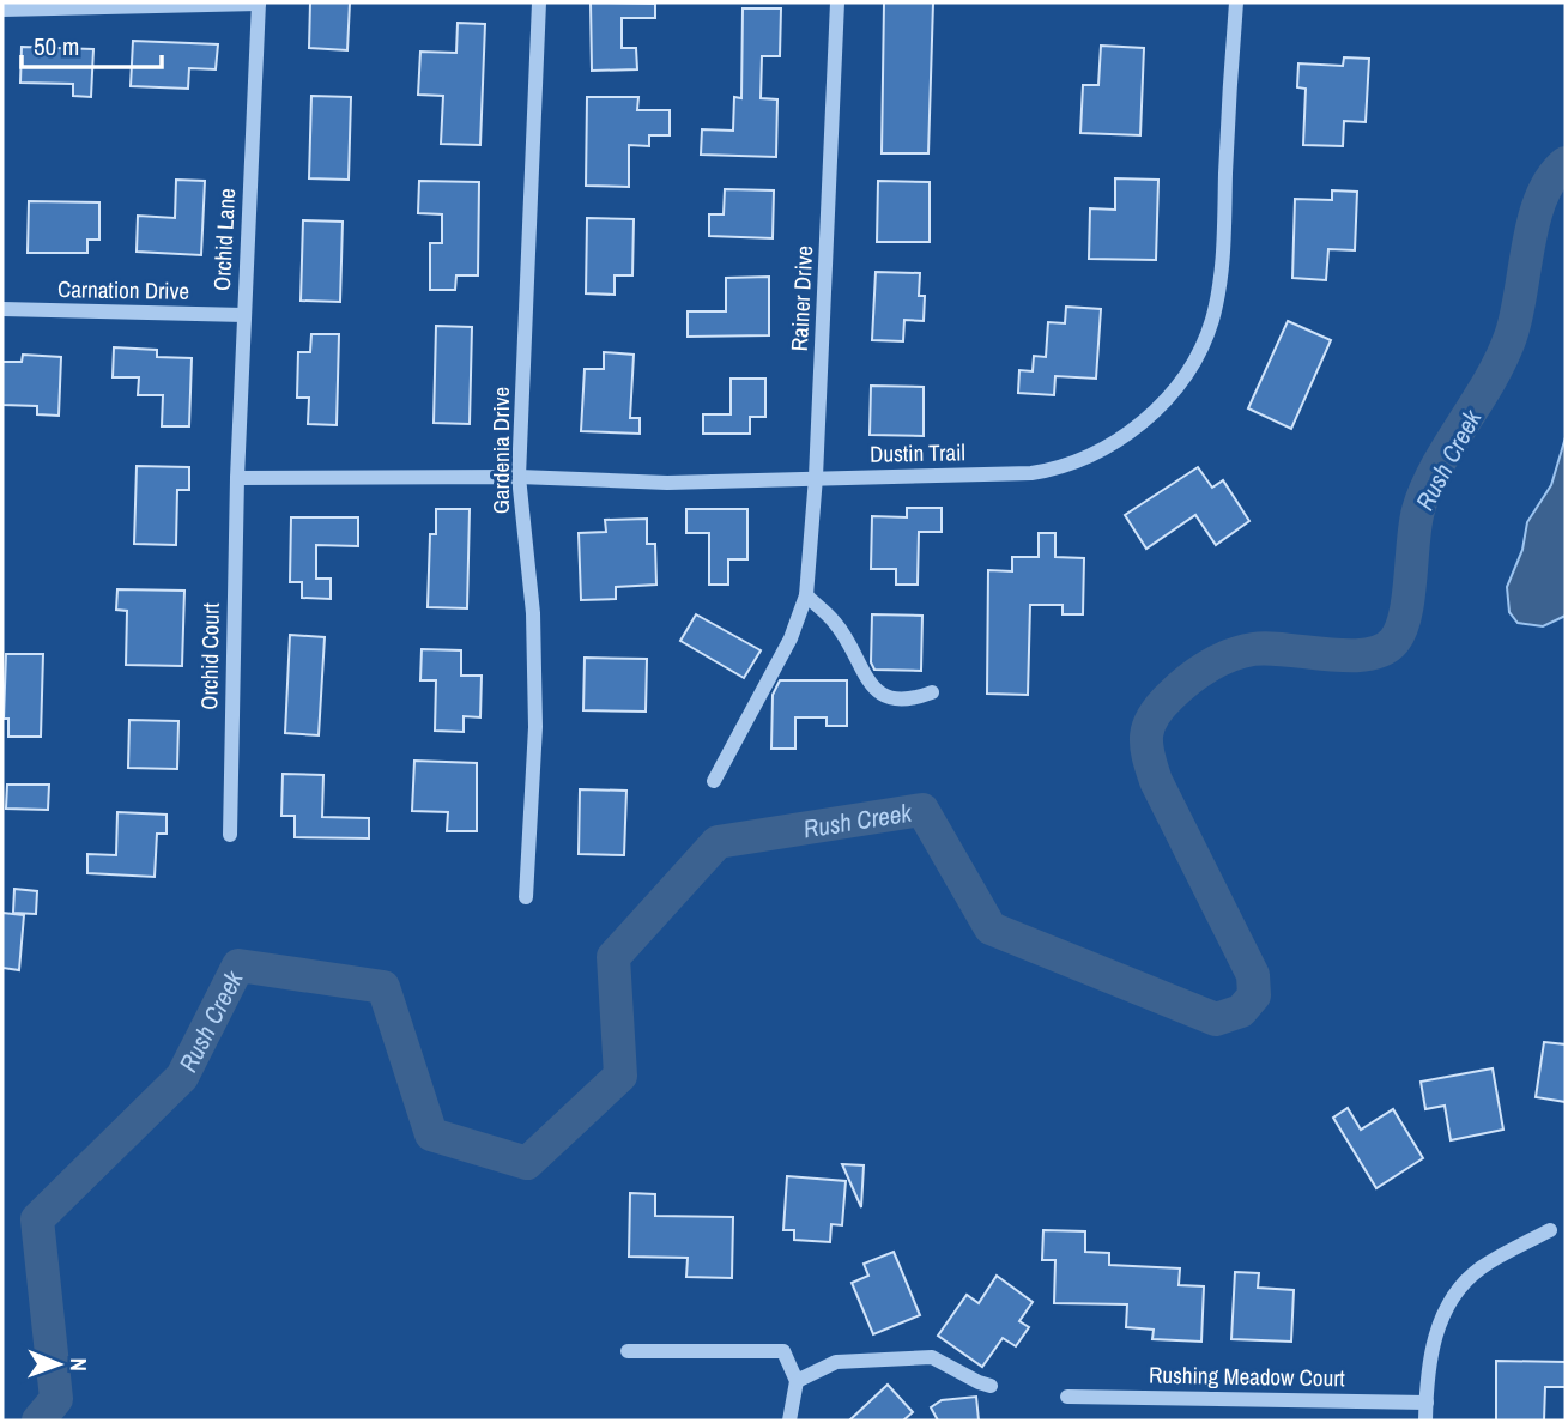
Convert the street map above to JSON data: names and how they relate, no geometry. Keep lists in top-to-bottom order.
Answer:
{
  "streets": {
    "street": [
      "Orchid Lane",
      "Carnation Drive",
      "Rainer Drive",
      "Gardenia Drive",
      "Dustin Trail",
      "Orchid Court",
      "Rushing Meadow Court"
    ]
  },
  "crossings": [
    ["Orchid Lane", "Carnation Drive"],
    ["Orchid Lane", "Dustin Trail"],
    ["Orchid Lane", "Orchid Court"],
    ["Rainer Drive", "Dustin Trail"],
    ["Gardenia Drive", "Dustin Trail"],
    ["Dustin Trail", "Orchid Court"]
  ],
  "water": ["Rush Creek"],
  "scale_bar": "50 m",
  "north": "right"
}
